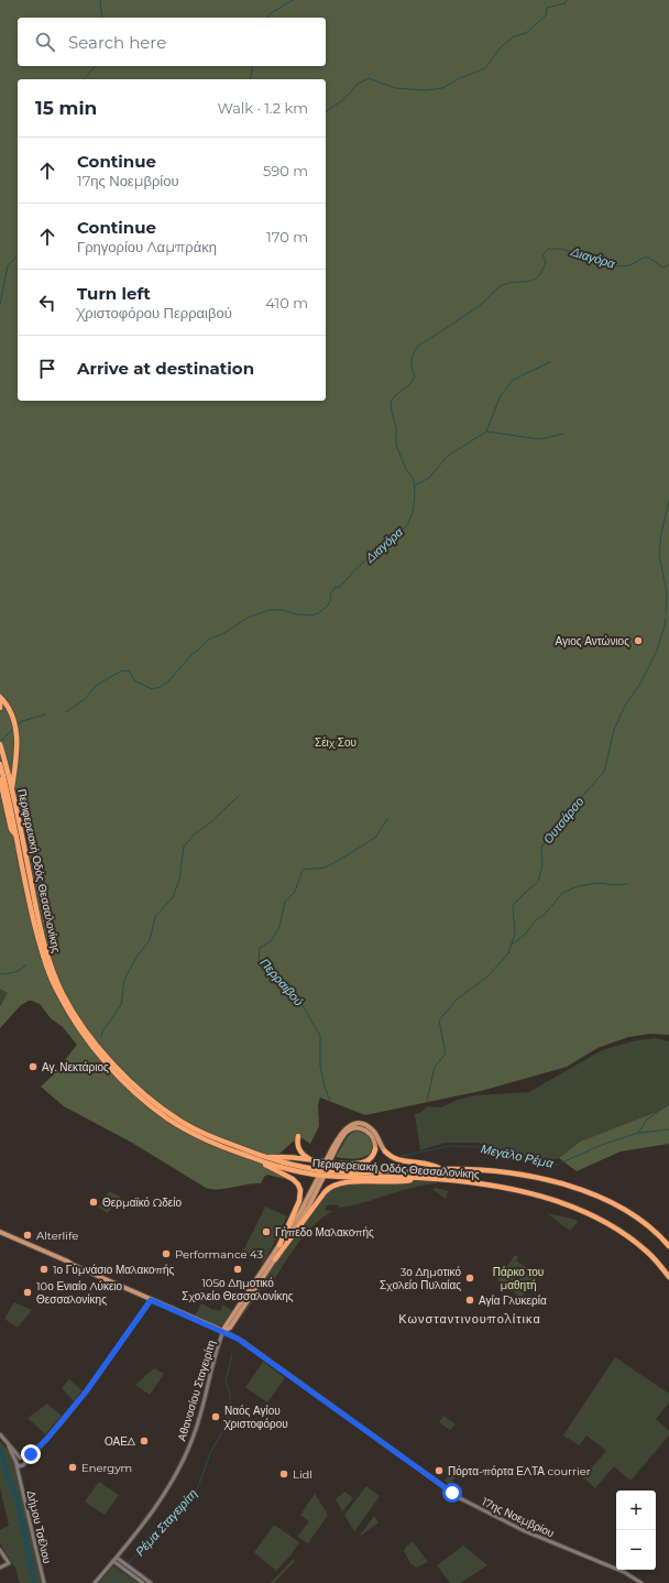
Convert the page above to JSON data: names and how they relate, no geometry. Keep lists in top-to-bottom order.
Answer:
{
  "streets": {
    "highway": ["Περιφερειακή Οδός Θεσσαλονίκης"],
    "main road": ["Αθανασίου Σταγειρίτη"],
    "street": ["17ης Νοεμβρίου", "Δήμου Τσέλιου"]
  },
  "crossings": [
    ["Αθανασίου Σταγειρίτη", "17ης Νοεμβρίου"]
  ],
  "districts": ["Κωνσταντινουπολίτικα"],
  "water": [
    "Διαγόρα",
    "Ουτσάρσο",
    "Περραιβού",
    "Μεγάλο Ρέμα",
    "Ρέμα Σταγειρίτη"
  ],
  "parks": ["Σέιχ Σου", "Πάρκο του μαθητή"],
  "places": [
    "Αγιος Αντώνιος",
    "Αγ. Νεκτάριος",
    "Θερμαϊκό Ωδείο",
    "Γήπεδο Μαλακοπής",
    "Alterlife",
    "Performance 43",
    "1ο Γυμνάσιο Μαλακοπής",
    "105ο Δημοτικό Σχολείο Θεσσαλονίκης",
    "3ο Δημοτικό Σχολείο Πυλαίας",
    "10ο Ενιαίο Λύκειο Θεσσαλονίκης",
    "Αγία Γλυκερία",
    "Ναός Αγίου Χριστοφόρου",
    "ΟΑΕΔ",
    "Energym",
    "Πόρτα-πόρτα ΕΛΤΑ courrier",
    "Lidl"
  ],
  "page": {
    "search": "Search here",
    "heading": ["15 min", "Walk · 1.2 km"],
    "list": [
      ["Continue", "17ης Νοεμβρίου", "590 m"],
      ["Continue", "Γρηγορίου Λαμπράκη", "170 m"],
      ["Turn left", "Χριστοφόρου Περραιβού", "410 m"],
      "Arrive at destination"
    ],
    "map_buttons": ["+", "−"]
  }
}
